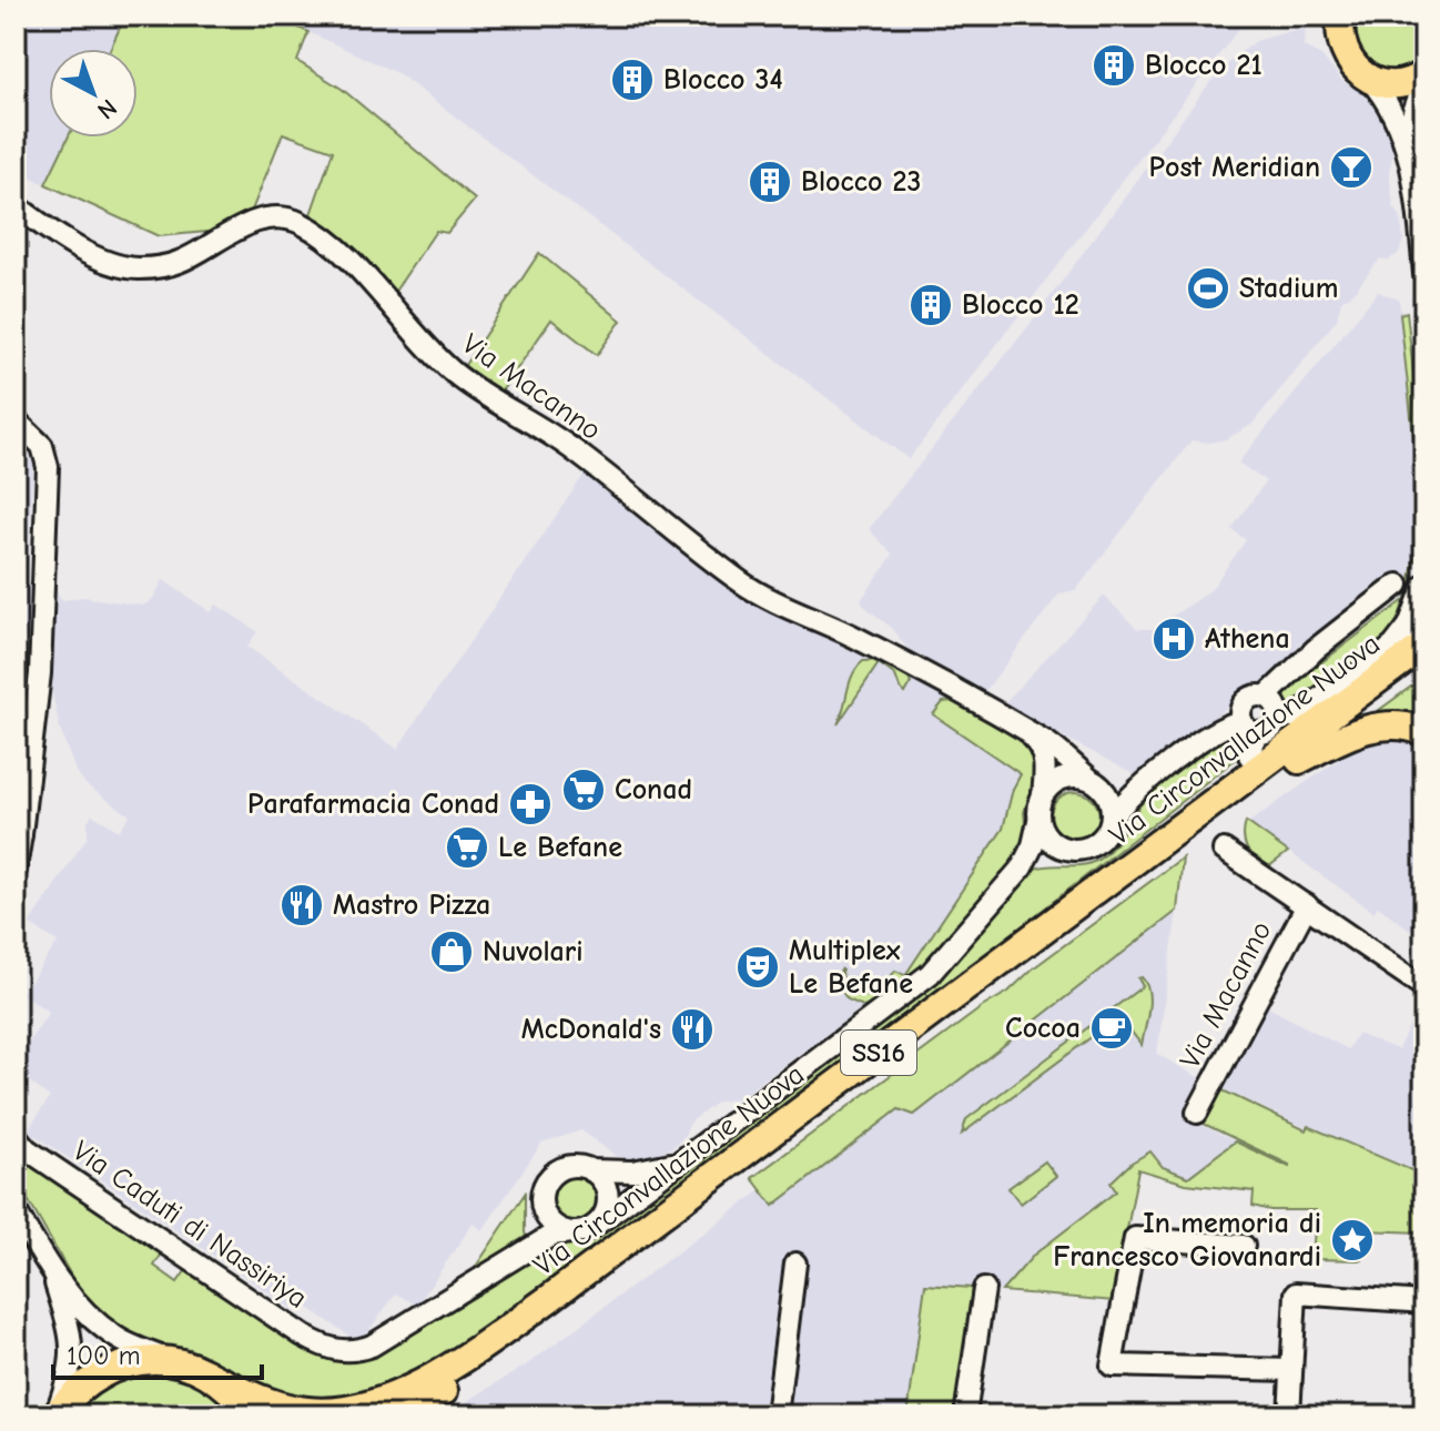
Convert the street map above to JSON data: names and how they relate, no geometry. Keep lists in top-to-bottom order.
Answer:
{
  "streets": {
    "main road": ["Via Circonvallazione Nuova", "SS16"],
    "street": ["Via Macanno", "Via Caduti di Nassiriya"]
  },
  "crossings": [
    ["Via Macanno", "Via Caduti di Nassiriya"]
  ],
  "places": {
    "building": [
      "Blocco 21",
      "Blocco 34",
      "Blocco 23",
      "Blocco 12"
    ],
    "bar": ["Post Meridian"],
    "sports": ["Stadium"],
    "hospital": ["Athena"],
    "supermarket": ["Conad", "Le Befane"],
    "pharmacy": ["Parafarmacia Conad"],
    "restaurant": ["Mastro Pizza", "McDonald's"],
    "shop": ["Nuvolari"],
    "theatre": ["Multiplex Le Befane"],
    "cafe": ["Cocoa"],
    "place": ["In memoria di Francesco Giovanardi"]
  },
  "scale_bar": "100 m",
  "north": "bottom right"
}
